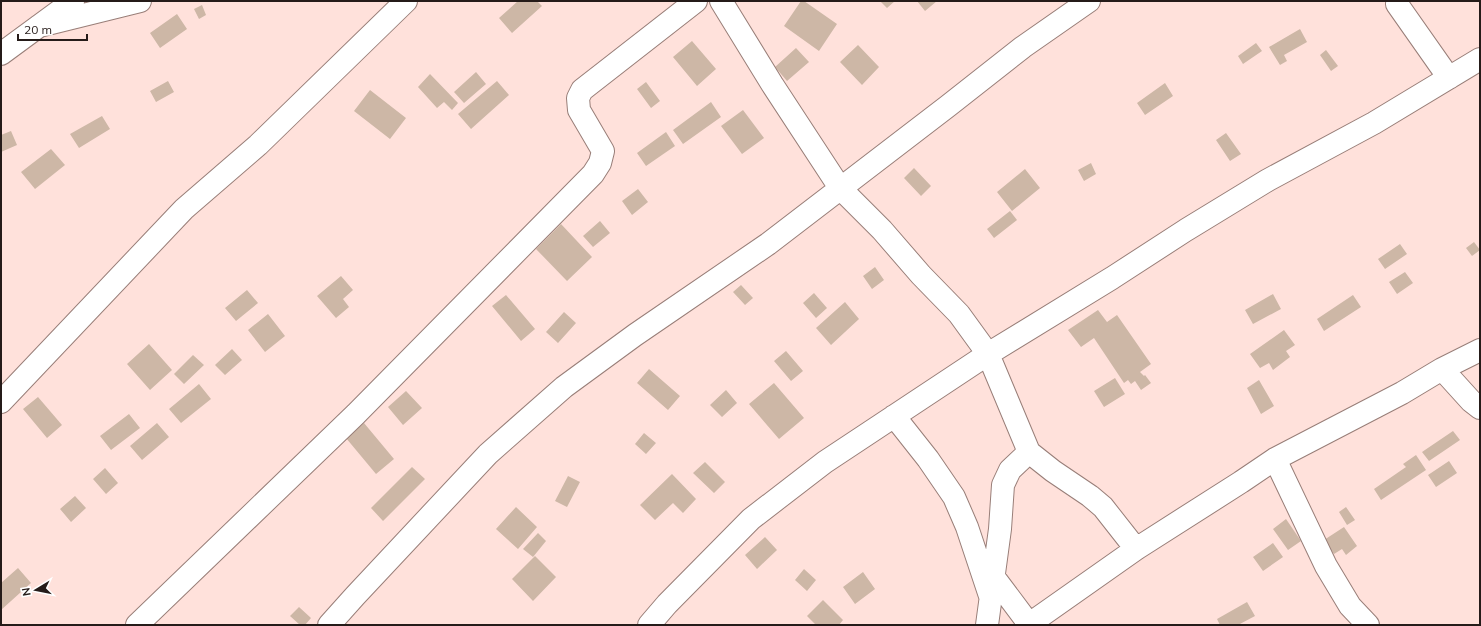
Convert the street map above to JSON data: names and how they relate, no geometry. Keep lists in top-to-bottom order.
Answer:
{
  "scale_bar": "20 m",
  "north": "left"
}
